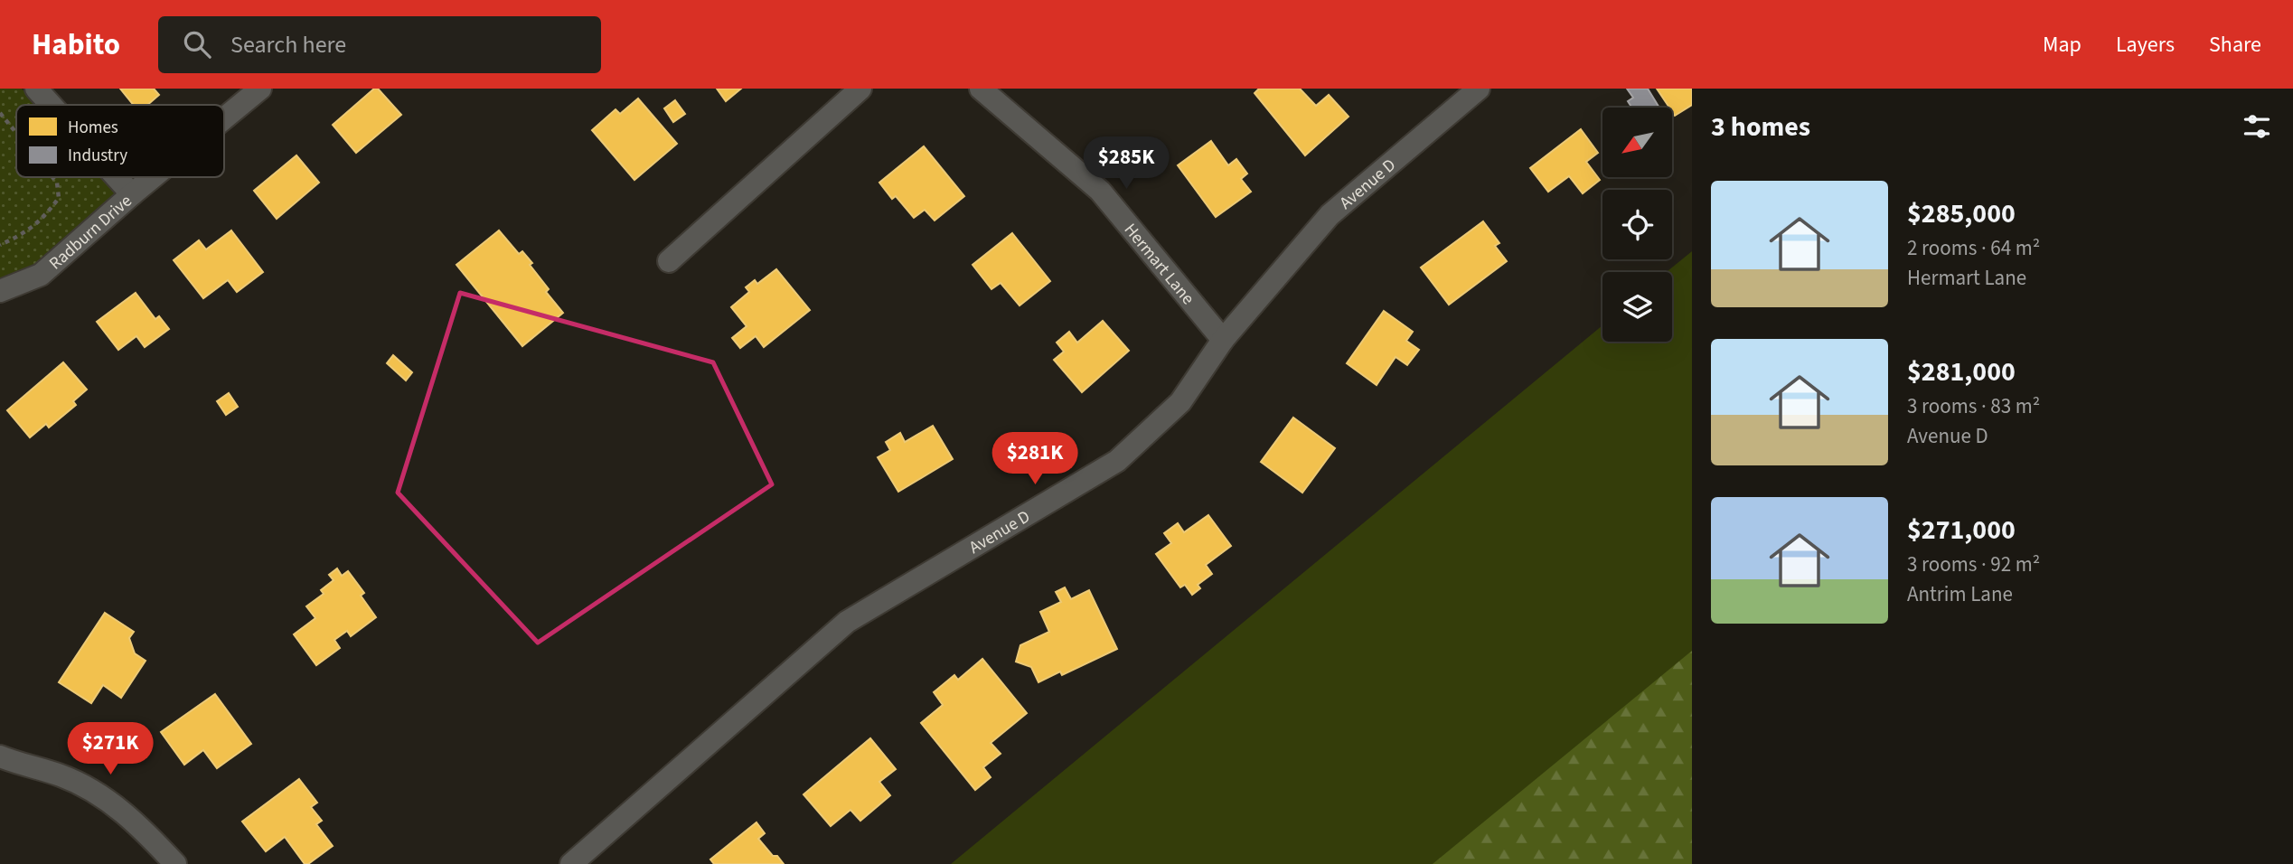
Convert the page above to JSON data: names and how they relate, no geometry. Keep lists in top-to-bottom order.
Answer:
{
  "streets": {
    "street": ["Avenue D", "Radburn Drive", "Hermart Lane"]
  },
  "crossings": [
    ["Avenue D", "Hermart Lane"]
  ],
  "legend": ["Homes", "Industry"],
  "north": "bottom left",
  "page": {
    "header": "Habito",
    "search": "Search here",
    "nav": ["Map", "Layers", "Share"],
    "heading": "3 homes",
    "price": ["$285K", "$281K", "$271K"],
    "list": [
      {
        "name": "$285,000",
        "note": "2 rooms · 64 m² · Hermart Lane"
      },
      {
        "name": "$281,000",
        "note": "3 rooms · 83 m² · Avenue D"
      },
      {
        "name": "$271,000",
        "note": "3 rooms · 92 m² · Antrim Lane"
      }
    ]
  }
}
